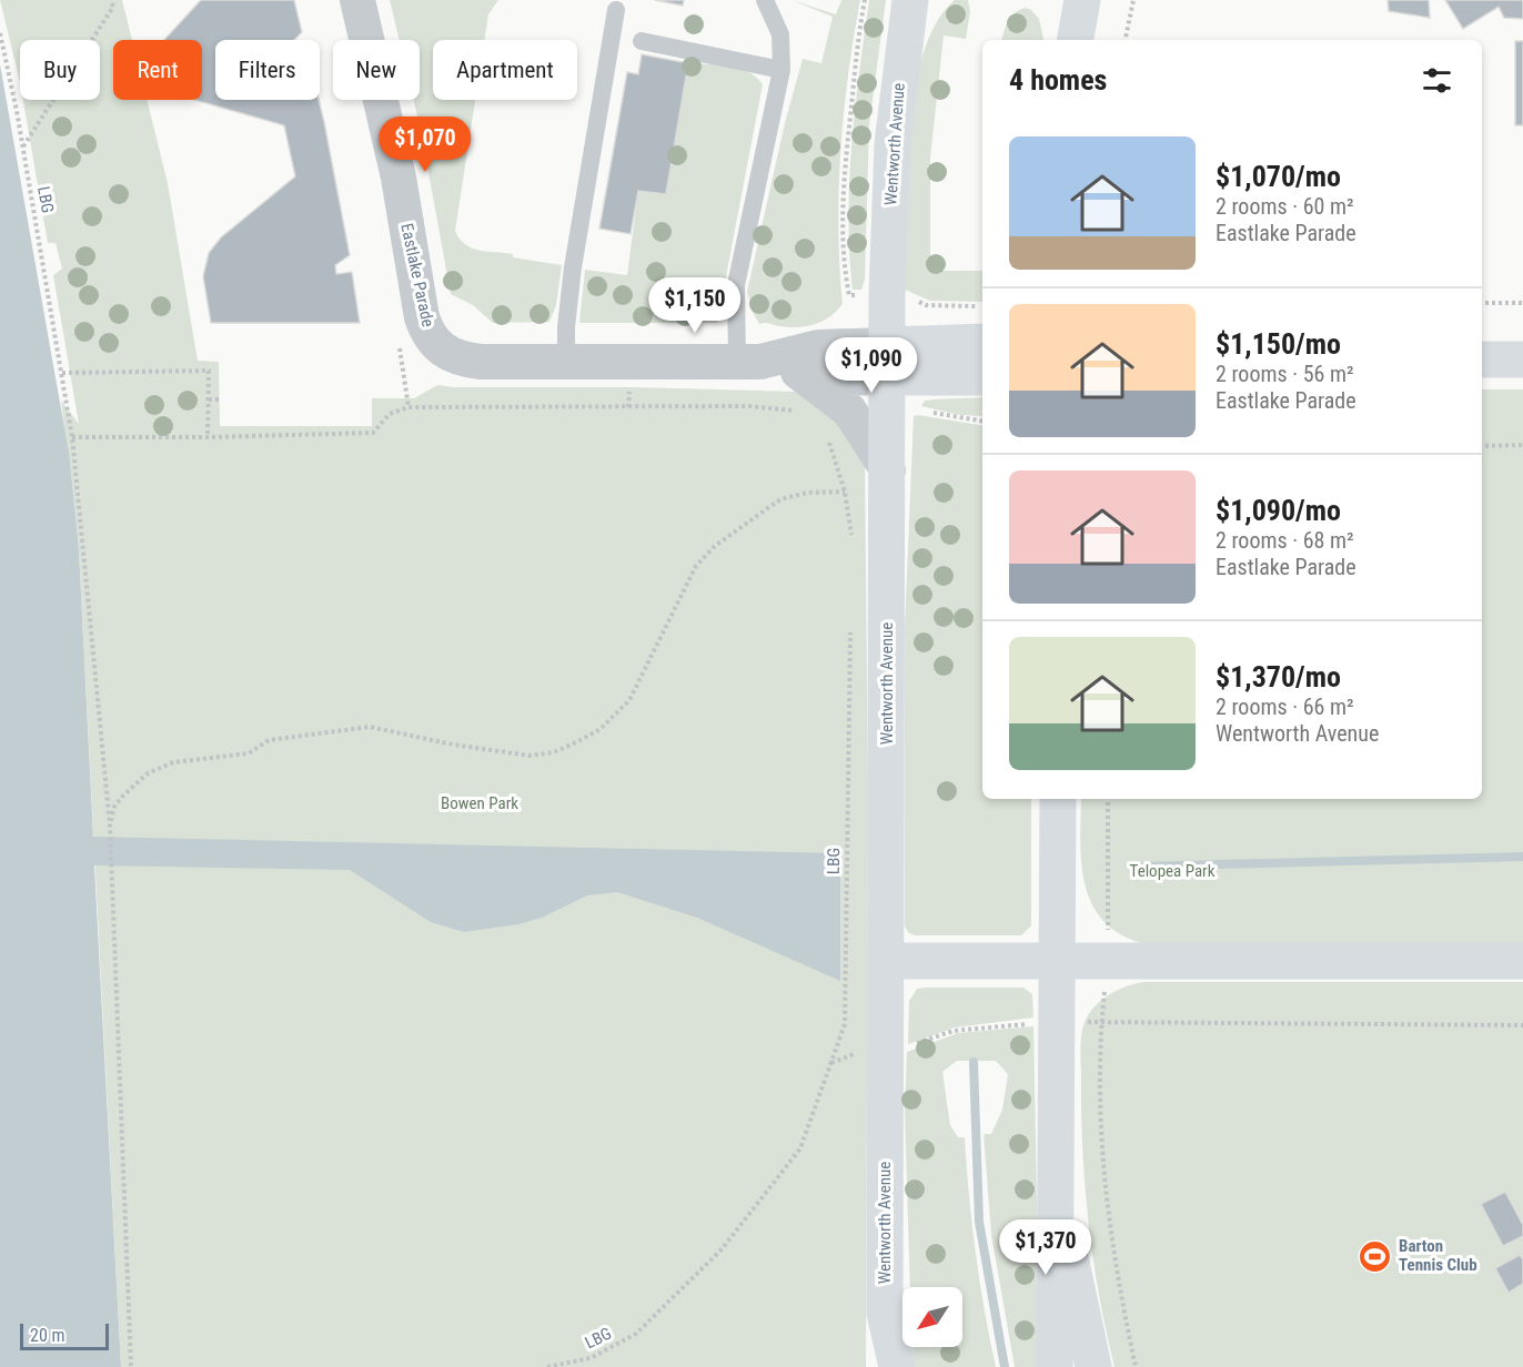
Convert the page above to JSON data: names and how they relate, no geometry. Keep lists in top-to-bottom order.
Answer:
{
  "streets": {
    "main road": ["Wentworth Avenue", "Eastlake Parade"],
    "path": ["LBG"]
  },
  "crossings": [
    ["Wentworth Avenue", "Eastlake Parade"]
  ],
  "parks": ["Bowen Park", "Telopea Park"],
  "places": {
    "sports": ["Barton Tennis Club"]
  },
  "scale_bar": "20 m",
  "north": "bottom left",
  "page": {
    "chip": [
      "Buy",
      "Rent",
      "Filters",
      "New",
      "Apartment"
    ],
    "heading": "4 homes",
    "price": [
      "$1,070",
      "$1,150",
      "$1,090",
      "$1,370"
    ],
    "list": [
      {
        "name": "$1,070/mo",
        "note": "2 rooms · 60 m² · Eastlake Parade"
      },
      {
        "name": "$1,150/mo",
        "note": "2 rooms · 56 m² · Eastlake Parade"
      },
      {
        "name": "$1,090/mo",
        "note": "2 rooms · 68 m² · Eastlake Parade"
      },
      {
        "name": "$1,370/mo",
        "note": "2 rooms · 66 m² · Wentworth Avenue"
      }
    ],
    "scale": "20 m"
  }
}
